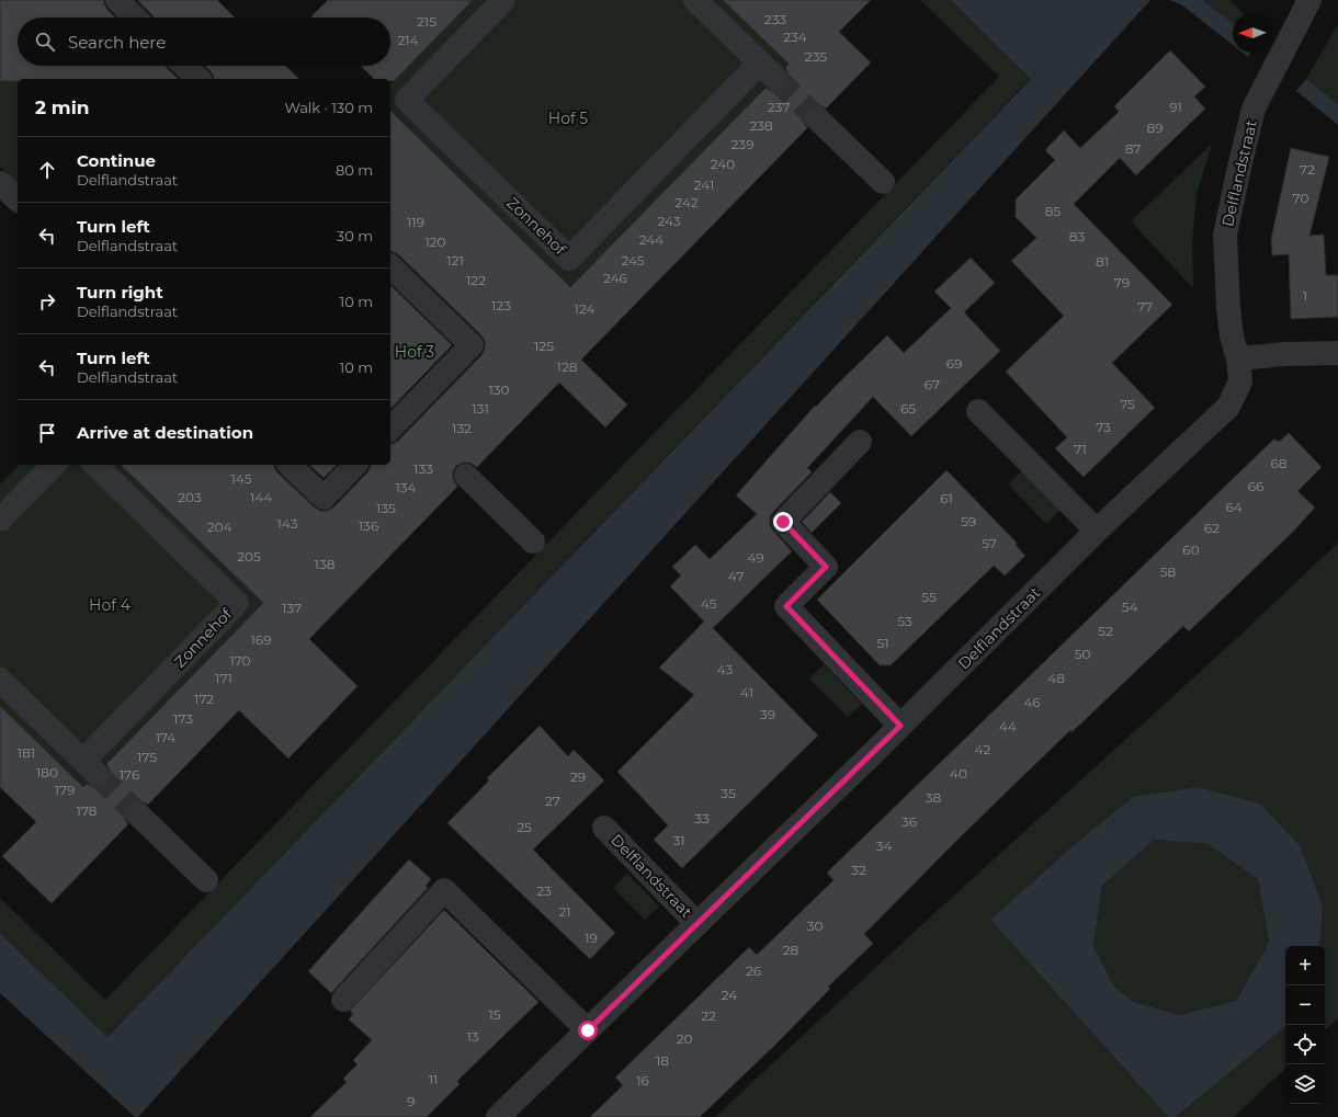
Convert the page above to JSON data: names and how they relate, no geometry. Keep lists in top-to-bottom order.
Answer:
{
  "streets": {
    "street": ["Delflandstraat", "Zonnehof"]
  },
  "parks": ["Hof 5", "Hof 3", "Hof 4"],
  "house_numbers": [
    "233",
    "215",
    "234",
    "214",
    "235",
    "237",
    "91",
    "238",
    "89",
    "239",
    "87",
    "240",
    "72",
    "241",
    "70",
    "242",
    "85",
    "243",
    "119",
    "83",
    "244",
    "120",
    "121",
    "245",
    "81",
    "246",
    "122",
    "79",
    "1",
    "123",
    "77",
    "124",
    "125",
    "69",
    "128",
    "67",
    "130",
    "75",
    "131",
    "65",
    "73",
    "132",
    "71",
    "68",
    "133",
    "145",
    "66",
    "134",
    "203",
    "144",
    "61",
    "64",
    "135",
    "59",
    "143",
    "136",
    "204",
    "62",
    "57",
    "60",
    "205",
    "49",
    "138",
    "58",
    "47",
    "55",
    "45",
    "54",
    "137",
    "53",
    "52",
    "169",
    "51",
    "50",
    "170",
    "43",
    "171",
    "48",
    "41",
    "172",
    "46",
    "39",
    "173",
    "44",
    "174",
    "42",
    "181",
    "175",
    "180",
    "40",
    "176",
    "29",
    "179",
    "35",
    "38",
    "27",
    "178",
    "33",
    "36",
    "25",
    "31",
    "34",
    "32",
    "23",
    "21",
    "30",
    "19",
    "28",
    "26",
    "24",
    "15",
    "22",
    "13",
    "20",
    "18",
    "11",
    "16",
    "9"
  ],
  "north": "left",
  "page": {
    "search": "Search here",
    "heading": ["2 min", "Walk · 130 m"],
    "list": [
      ["Continue", "Delflandstraat", "80 m"],
      ["Turn left", "Delflandstraat", "30 m"],
      ["Turn right", "Delflandstraat", "10 m"],
      ["Turn left", "Delflandstraat", "10 m"],
      "Arrive at destination"
    ],
    "map_buttons": ["+", "−"]
  }
}
